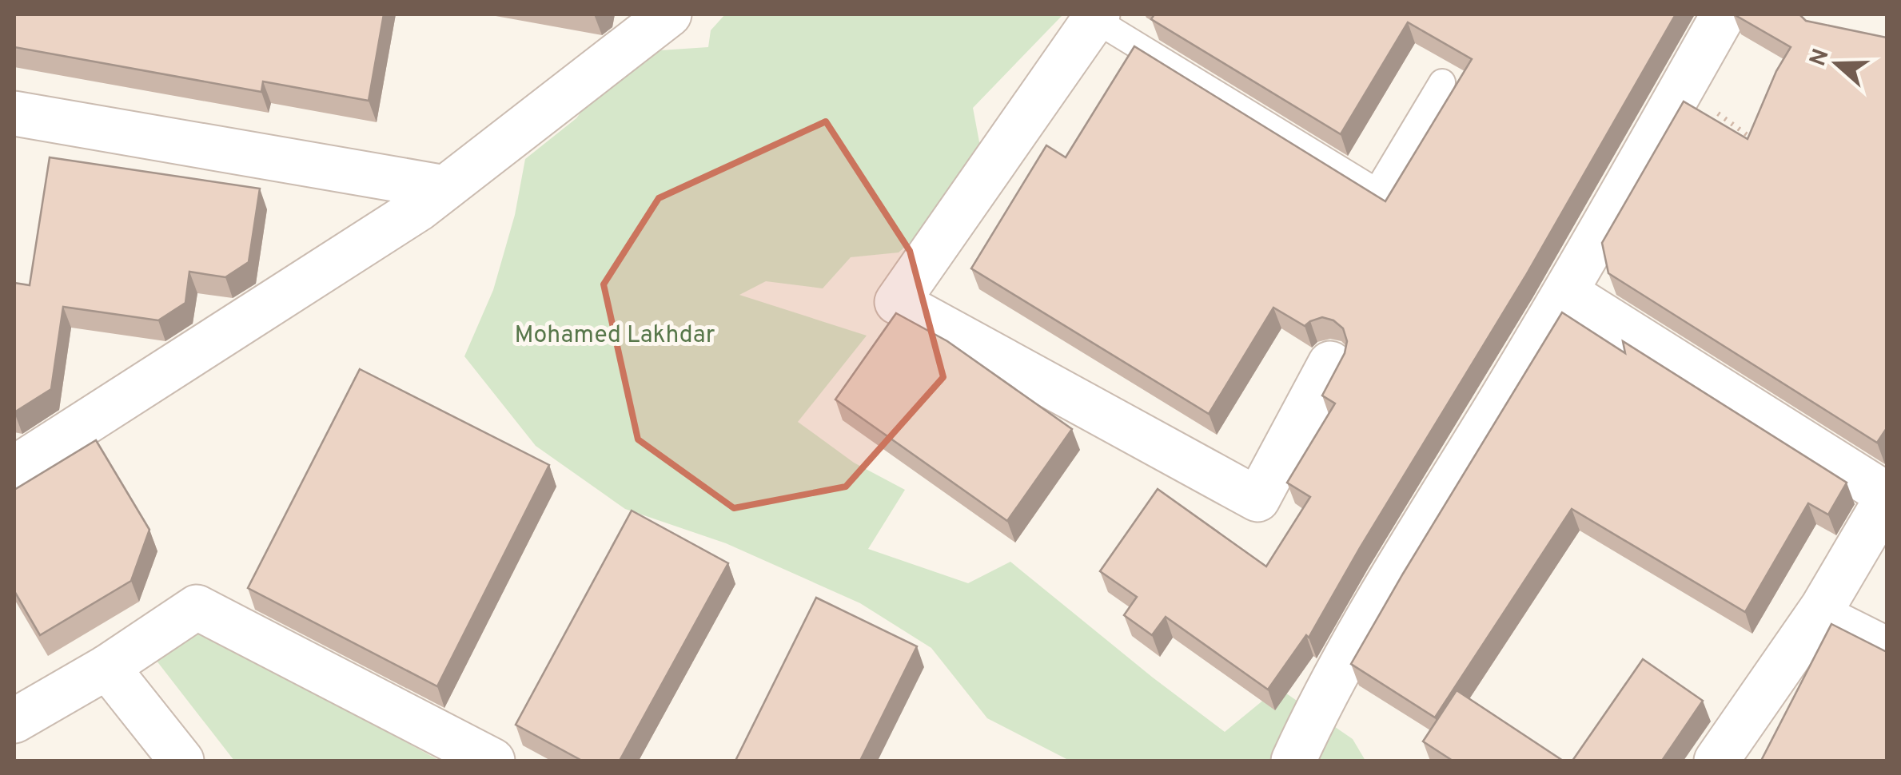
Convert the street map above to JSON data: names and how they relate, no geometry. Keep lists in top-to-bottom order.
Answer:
{
  "parks": ["Mohamed Lakhdar"],
  "north": "left"
}
